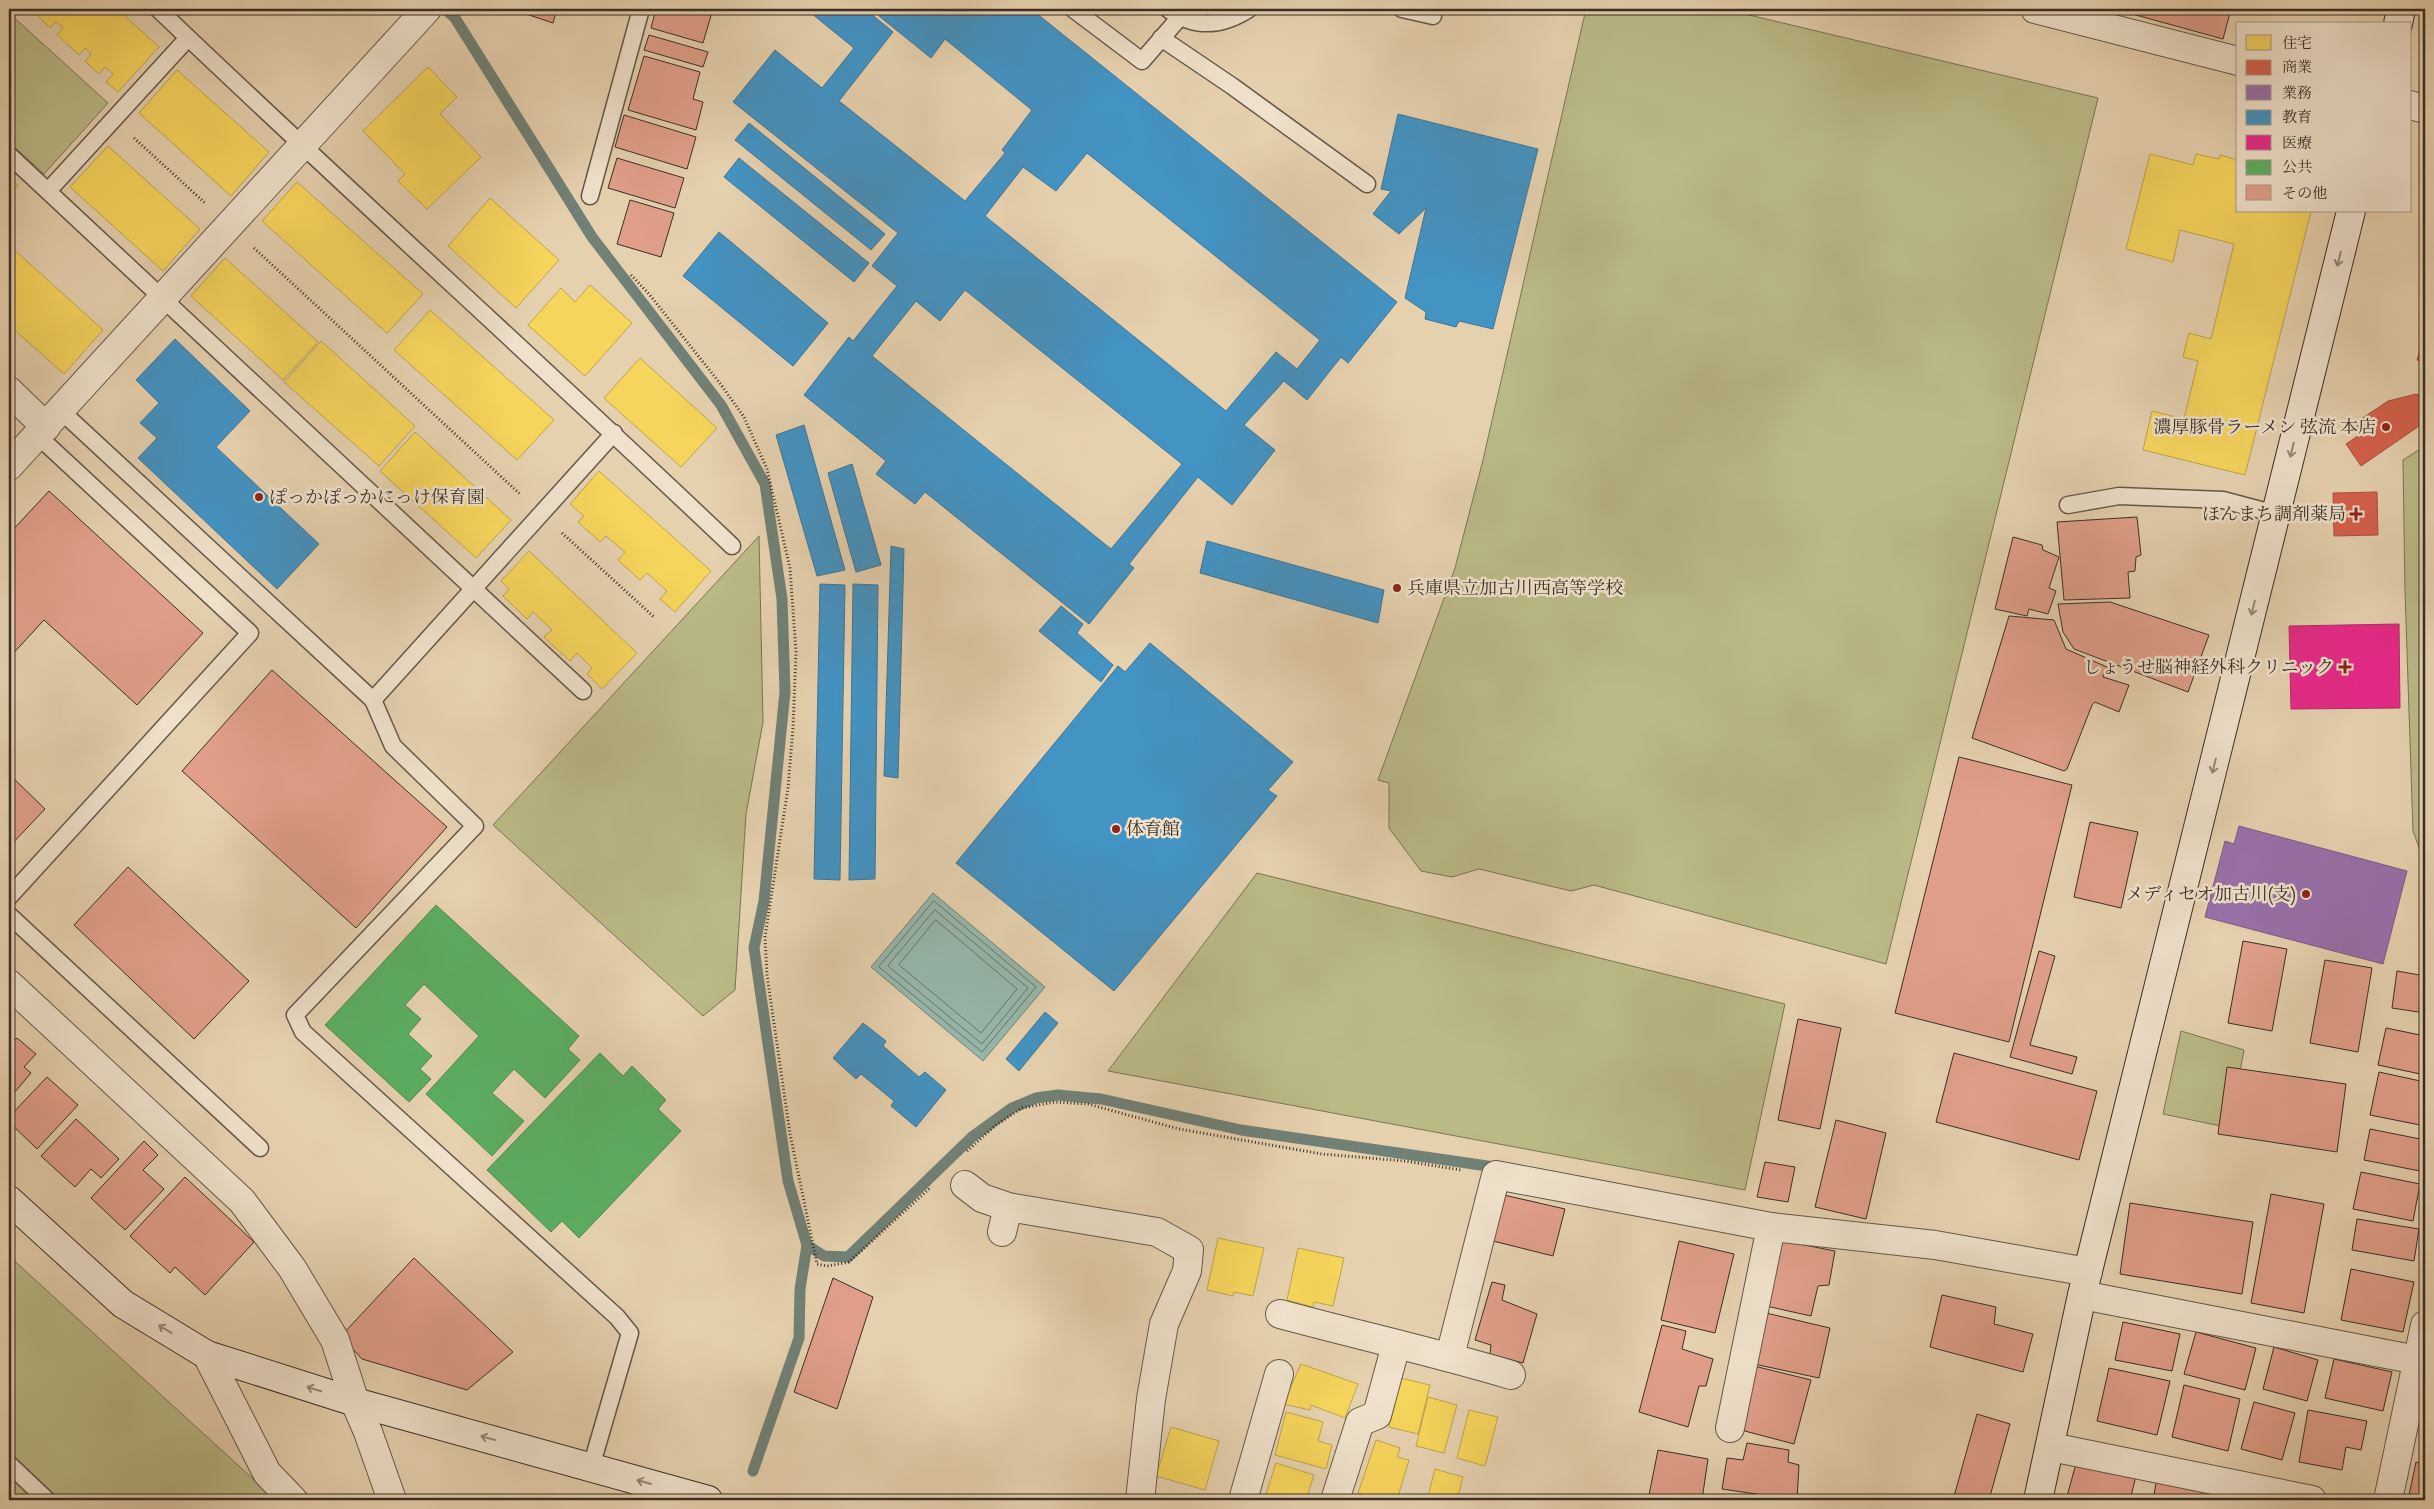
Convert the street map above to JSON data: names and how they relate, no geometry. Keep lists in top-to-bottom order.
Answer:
{
  "places": {
    "other": [
      "濃厚豚骨ラーメン 弦流 本店",
      "ぽっかぽっかにっけ保育園",
      "兵庫県立加古川西高等学校",
      "体育館",
      "メディセオ加古川(支)"
    ],
    "health": ["ほんまち調剤薬局", "しょうせ脳神経外科クリニック"]
  },
  "legend": [
    "住宅",
    "商業",
    "業務",
    "教育",
    "医療",
    "公共",
    "その他"
  ]
}
